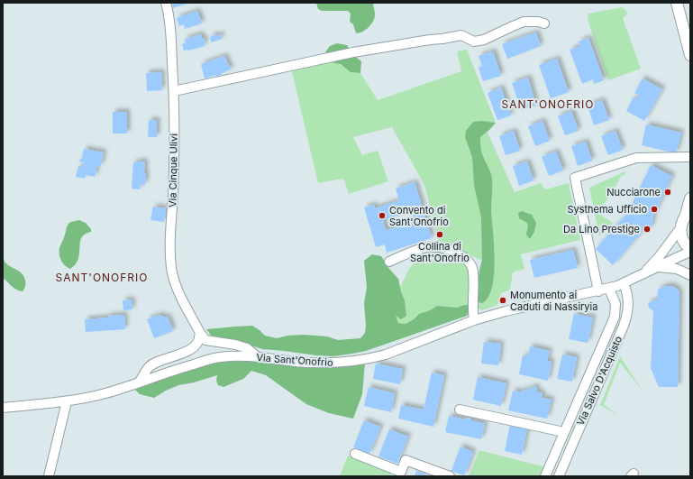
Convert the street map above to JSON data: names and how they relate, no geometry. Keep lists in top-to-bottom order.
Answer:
{
  "streets": {
    "street": ["Via Cinque Ulivi", "Via Sant'Onofrio", "Via Salvo D'Acquisto"]
  },
  "crossings": [
    ["Via Sant'Onofrio", "Via Salvo D'Acquisto"]
  ],
  "districts": ["SANT'ONOFRIO", "SANT'ONOFRIO"],
  "places": [
    "Nucciarone",
    "Systhema Ufficio",
    "Convento di Sant'Onofrio",
    "Da Lino Prestige",
    "Collina di Sant'Onofrio",
    "Monumento ai Caduti di Nassiryia"
  ]
}
